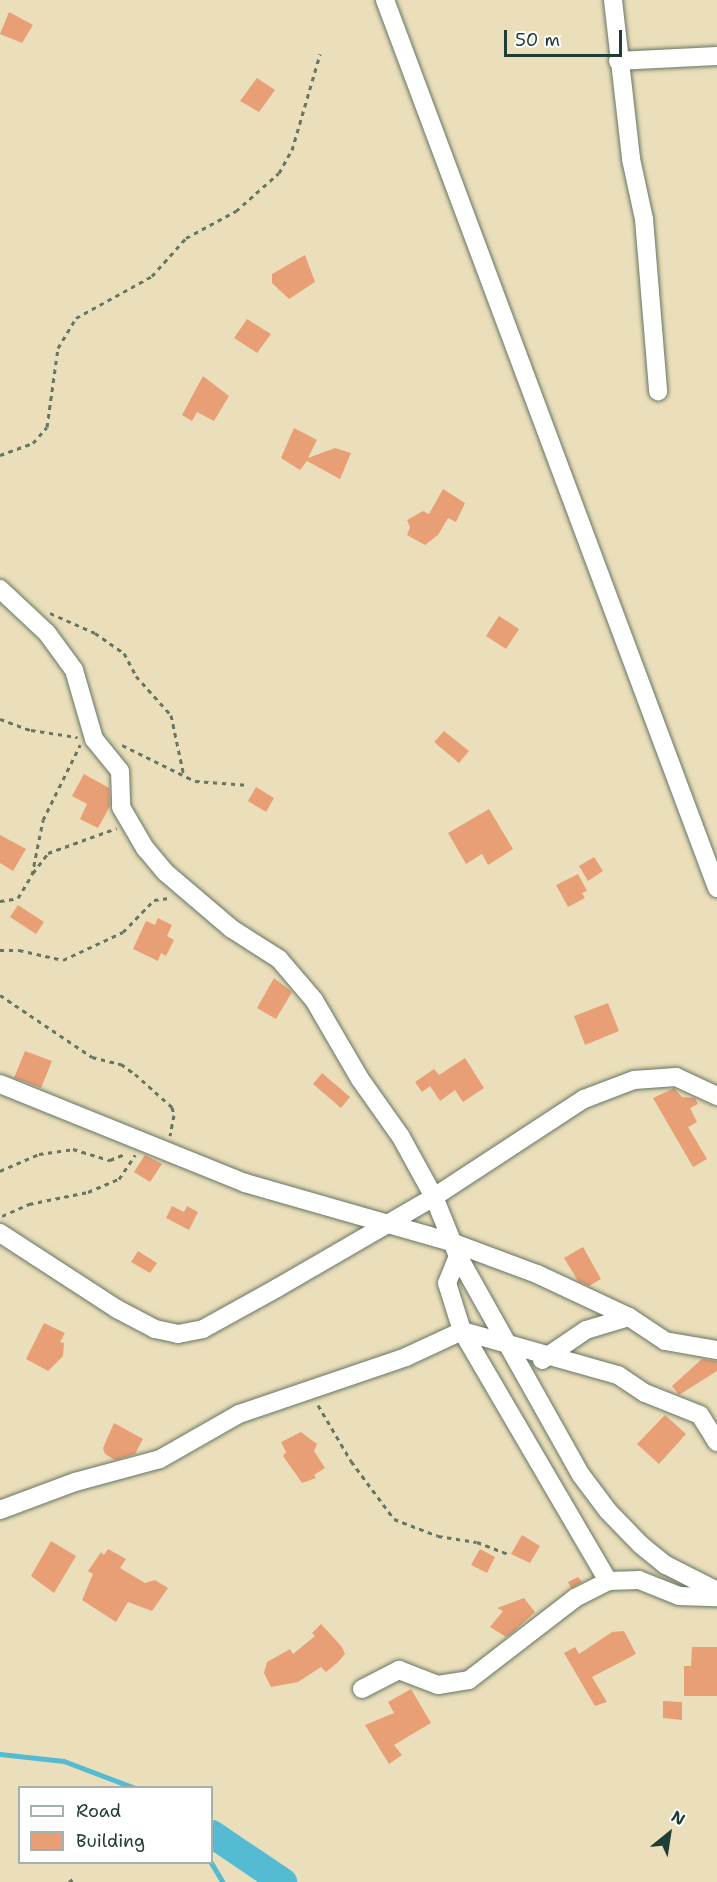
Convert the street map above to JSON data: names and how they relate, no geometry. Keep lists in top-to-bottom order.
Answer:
{
  "legend": ["Road", "Building"],
  "scale_bar": "50 m",
  "north": "top right"
}
